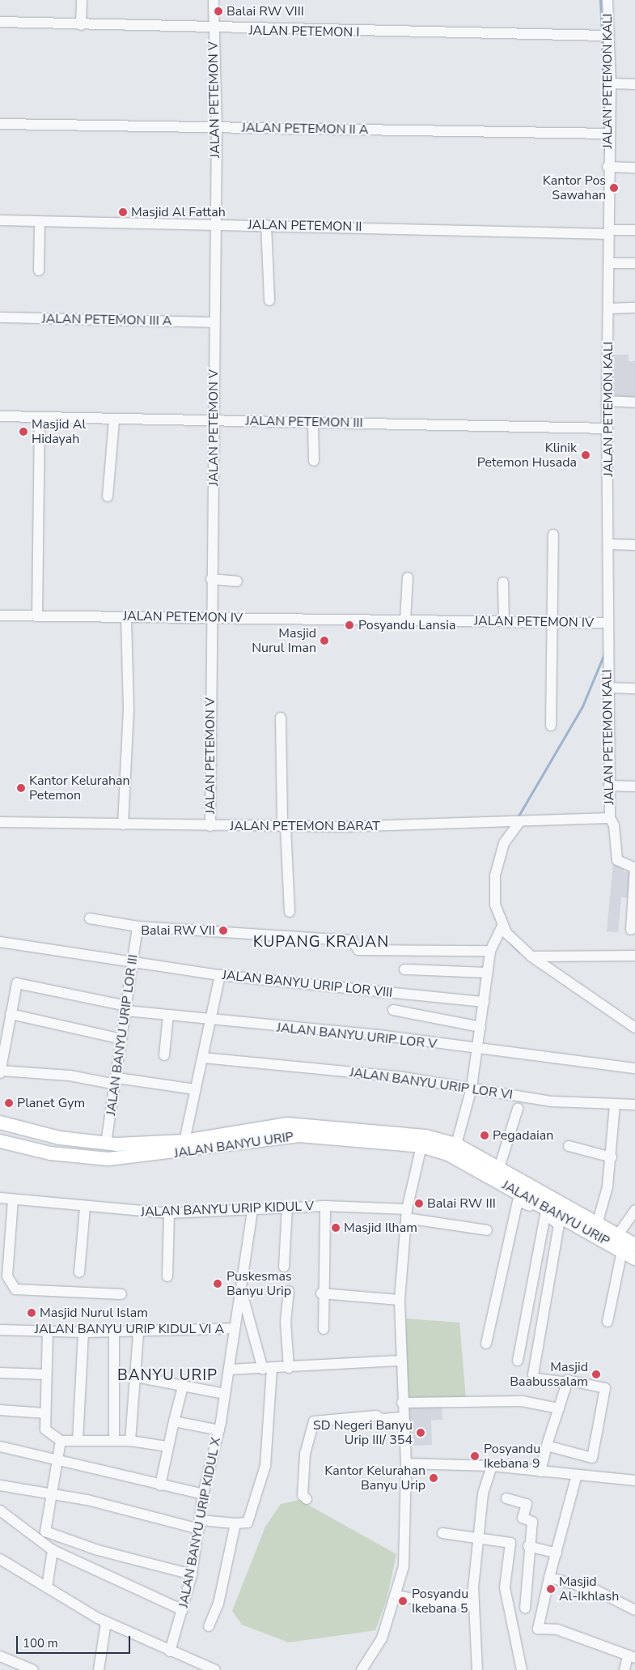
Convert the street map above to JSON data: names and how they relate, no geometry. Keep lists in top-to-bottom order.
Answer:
{
  "streets": {
    "main road": ["JALAN BANYU URIP"],
    "street": [
      "JALAN PETEMON I",
      "JALAN PETEMON KALI",
      "JALAN PETEMON V",
      "JALAN PETEMON II A",
      "JALAN PETEMON II",
      "JALAN PETEMON III A",
      "JALAN PETEMON III",
      "JALAN PETEMON IV",
      "JALAN PETEMON BARAT",
      "JALAN BANYU URIP LOR VIII",
      "JALAN BANYU URIP LOR III",
      "JALAN BANYU URIP LOR V",
      "JALAN BANYU URIP LOR VI",
      "JALAN BANYU URIP KIDUL V",
      "JALAN BANYU URIP KIDUL VI A",
      "JALAN BANYU URIP KIDUL X"
    ]
  },
  "crossings": [
    ["JALAN PETEMON I", "JALAN PETEMON KALI"],
    ["JALAN PETEMON I", "JALAN PETEMON V"],
    ["JALAN PETEMON KALI", "JALAN PETEMON II A"],
    ["JALAN PETEMON KALI", "JALAN PETEMON II"],
    ["JALAN PETEMON KALI", "JALAN PETEMON III"],
    ["JALAN PETEMON KALI", "JALAN PETEMON IV"],
    ["JALAN PETEMON KALI", "JALAN PETEMON BARAT"],
    ["JALAN PETEMON V", "JALAN PETEMON II A"],
    ["JALAN PETEMON V", "JALAN PETEMON II"],
    ["JALAN PETEMON V", "JALAN PETEMON III A"],
    ["JALAN PETEMON V", "JALAN PETEMON III"],
    ["JALAN PETEMON V", "JALAN PETEMON IV"],
    ["JALAN PETEMON V", "JALAN PETEMON BARAT"],
    ["JALAN BANYU URIP LOR VIII", "JALAN BANYU URIP LOR III"],
    ["JALAN BANYU URIP LOR III", "JALAN BANYU URIP LOR V"],
    ["JALAN BANYU URIP LOR III", "JALAN BANYU URIP"],
    ["JALAN BANYU URIP KIDUL V", "JALAN BANYU URIP KIDUL X"],
    ["JALAN BANYU URIP KIDUL VI A", "JALAN BANYU URIP KIDUL X"]
  ],
  "districts": ["KUPANG KRAJAN", "BANYU URIP"],
  "places": [
    "Balai RW VIII",
    "Kantor Pos Sawahan",
    "Masjid Al Fattah",
    "Masjid Al Hidayah",
    "Klinik Petemon Husada",
    "Posyandu Lansia",
    "Masjid Nurul Iman",
    "Kantor Kelurahan Petemon",
    "Balai RW VII",
    "Planet Gym",
    "Pegadaian",
    "Balai RW III",
    "Masjid Ilham",
    "Puskesmas Banyu Urip",
    "Masjid Nurul Islam",
    "Masjid Baabussalam",
    "SD Negeri Banyu Urip III/ 354",
    "Posyandu Ikebana 9",
    "Kantor Kelurahan Banyu Urip",
    "Masjid Al-Ikhlash",
    "Posyandu Ikebana 5"
  ],
  "scale_bar": "100 m"
}
